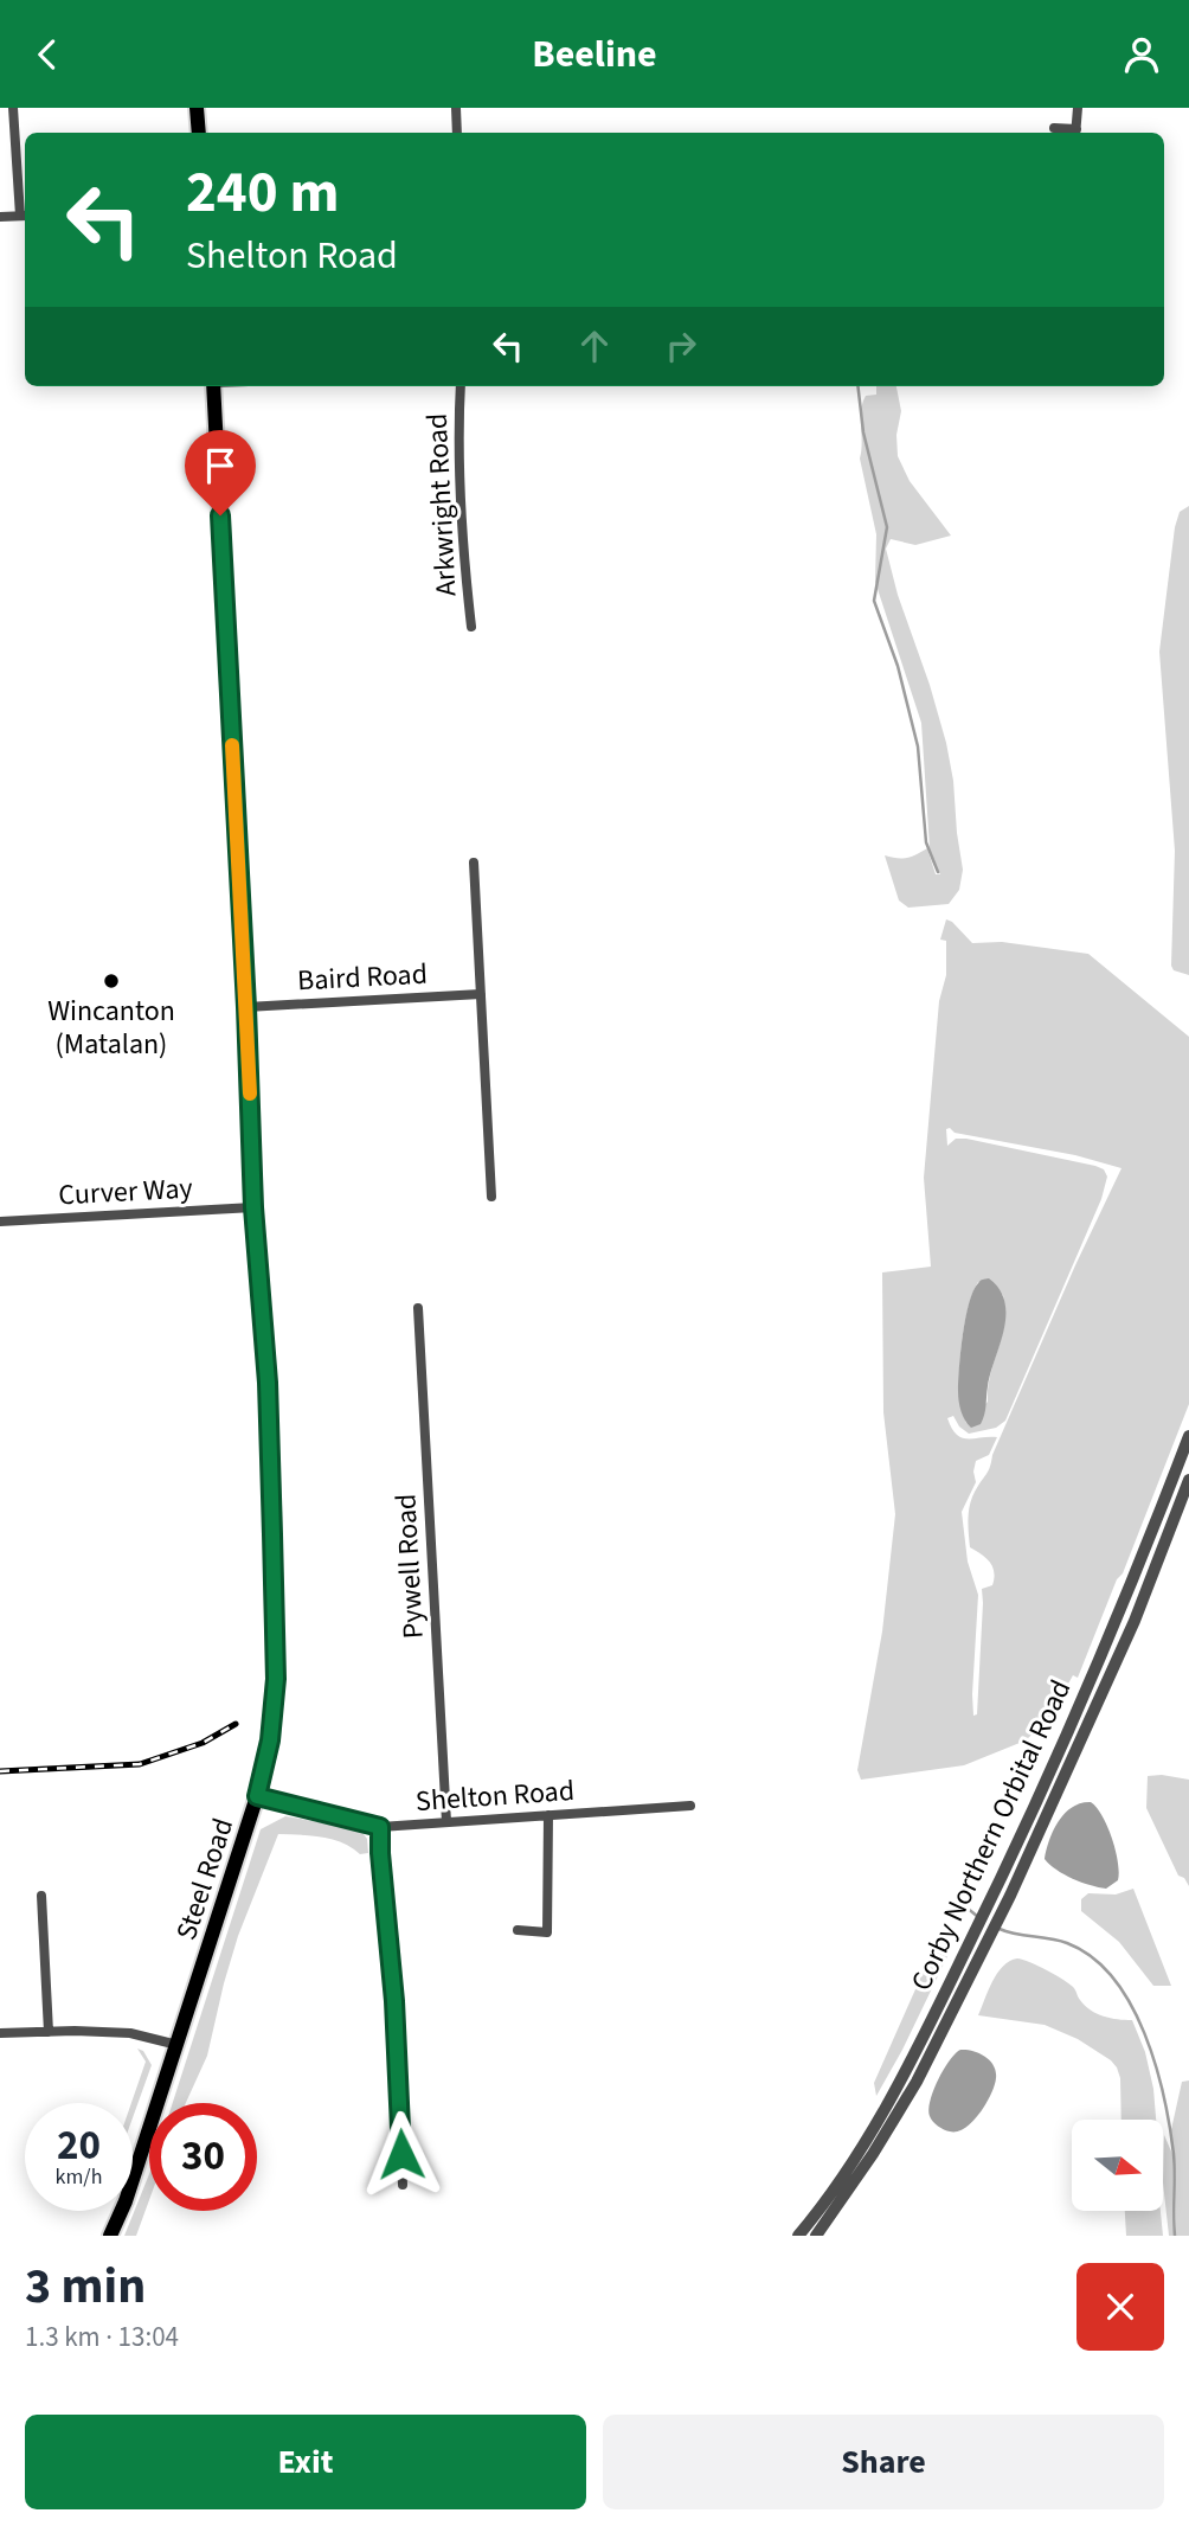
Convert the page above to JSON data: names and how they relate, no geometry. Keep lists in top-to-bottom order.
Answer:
{
  "streets": {
    "main road": ["Steel Road"],
    "street": [
      "Arkwright Road",
      "Baird Road",
      "Curver Way",
      "Pywell Road",
      "Shelton Road",
      "Corby Northern Orbital Road"
    ]
  },
  "crossings": [
    ["Baird Road", "Steel Road"],
    ["Curver Way", "Steel Road"],
    ["Pywell Road", "Shelton Road"],
    ["Shelton Road", "Steel Road"]
  ],
  "places": ["Wincanton (Matalan)"],
  "north": "right",
  "page": {
    "header": "Beeline",
    "turn": ["240 m", "Shelton Road"],
    "speed": "20 km/h",
    "limit": "30",
    "heading": ["3 min", "1.3 km · 13:04"],
    "buttons": ["Exit", "Share"]
  }
}
